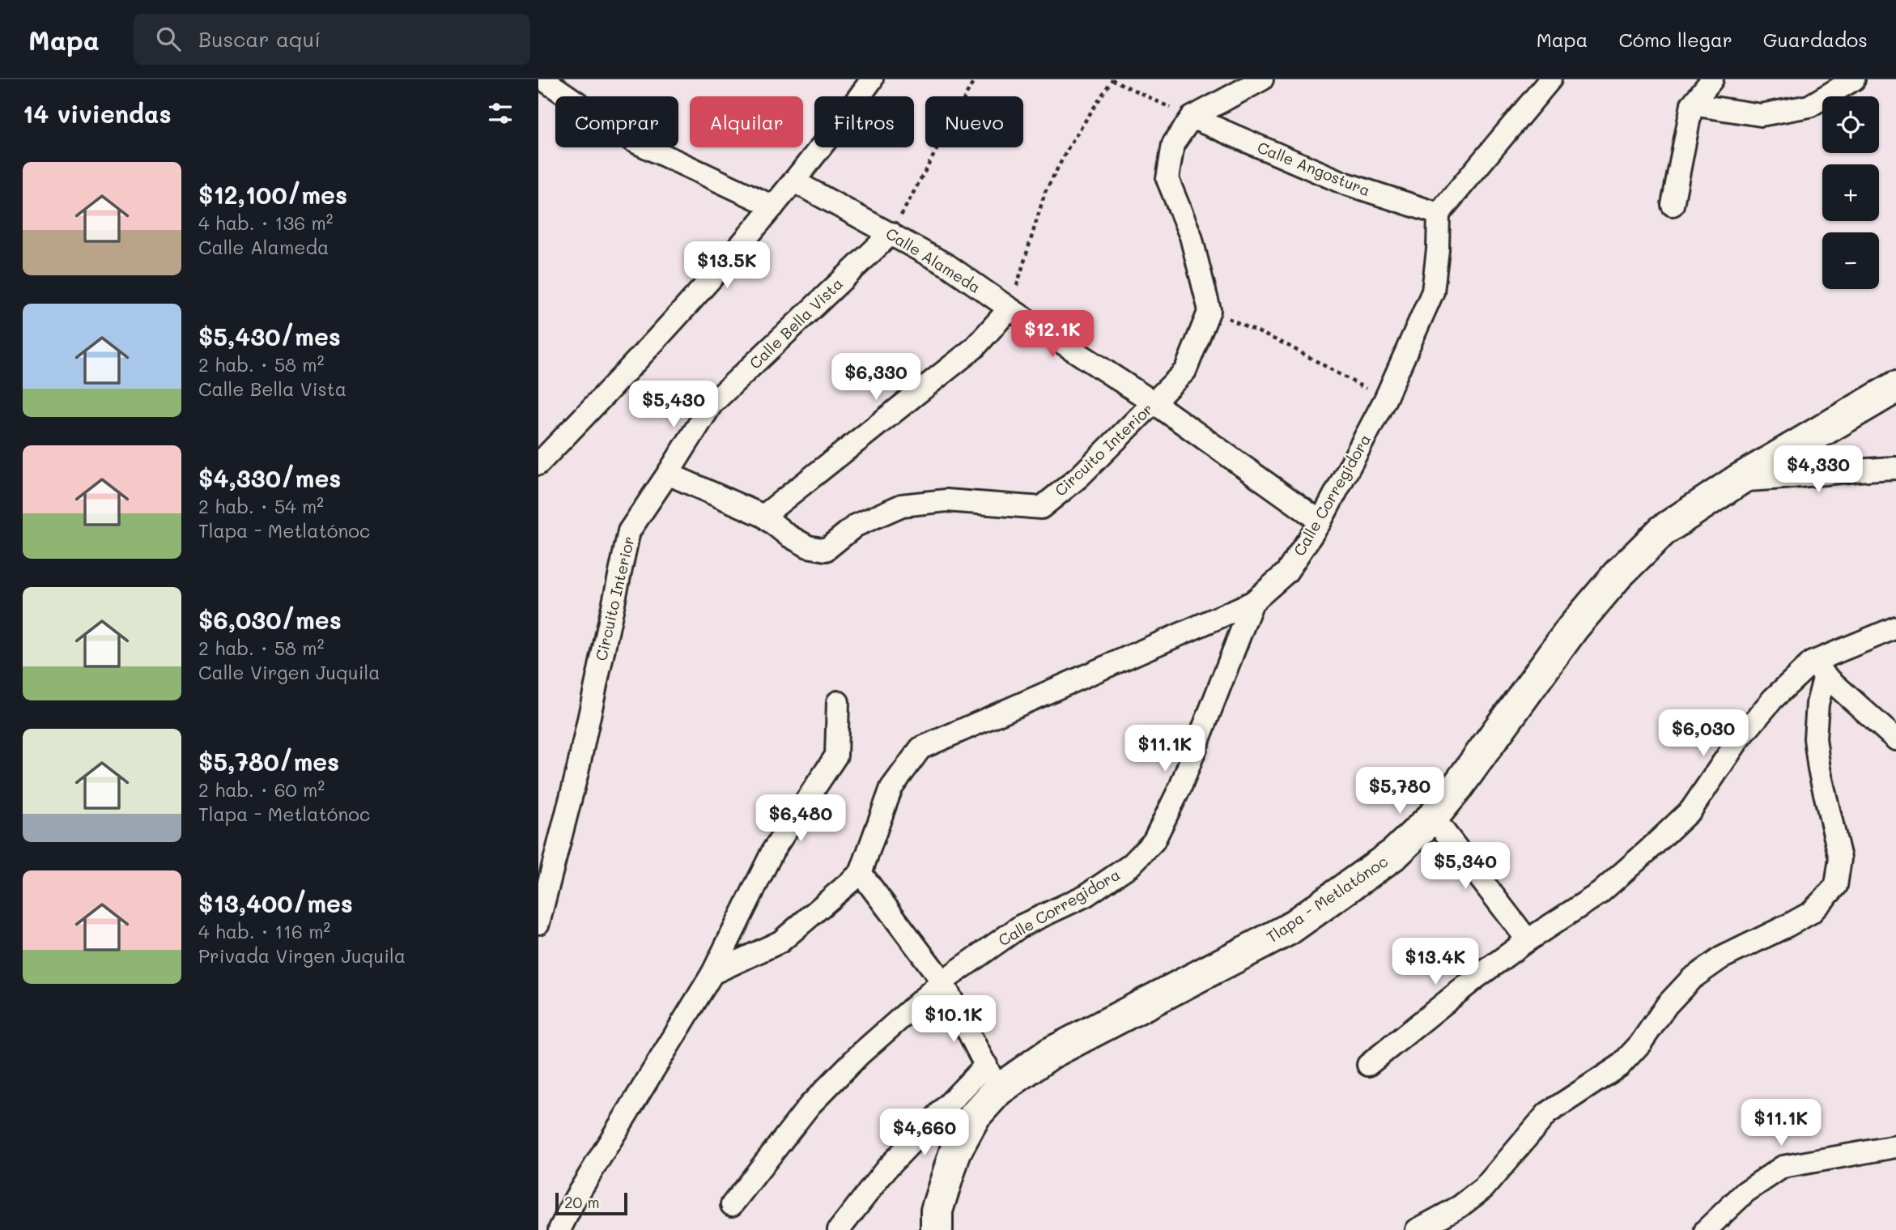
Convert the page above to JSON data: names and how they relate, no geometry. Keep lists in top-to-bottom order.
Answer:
{
  "streets": {
    "main road": ["Tlapa - Metlatónoc"],
    "street": [
      "Calle Angostura",
      "Calle Alameda",
      "Calle Bella Vista",
      "Circuito Interior",
      "Calle Corregidora"
    ]
  },
  "crossings": [
    ["Calle Angostura", "Calle Corregidora"],
    ["Calle Alameda", "Calle Bella Vista"],
    ["Calle Alameda", "Circuito Interior"],
    ["Calle Alameda", "Calle Corregidora"],
    ["Calle Bella Vista", "Circuito Interior"]
  ],
  "scale_bar": "20 m",
  "page": {
    "header": "Mapa",
    "search": "Buscar aquí",
    "nav": ["Mapa", "Cómo llegar", "Guardados"],
    "heading": "14 viviendas",
    "map_buttons": ["+", "−"],
    "chip": [
      "Comprar",
      "Alquilar",
      "Filtros",
      "Nuevo"
    ],
    "list": [
      {
        "name": "$12,100/mes",
        "note": "4 hab. · 136 m² · Calle Alameda"
      },
      {
        "name": "$5,430/mes",
        "note": "2 hab. · 58 m² · Calle Bella Vista"
      },
      {
        "name": "$4,330/mes",
        "note": "2 hab. · 54 m² · Tlapa - Metlatónoc"
      },
      {
        "name": "$6,030/mes",
        "note": "2 hab. · 58 m² · Calle Virgen Juquila"
      },
      {
        "name": "$5,780/mes",
        "note": "2 hab. · 60 m² · Tlapa - Metlatónoc"
      },
      {
        "name": "$13,400/mes",
        "note": "4 hab. · 116 m² · Privada Virgen Juquila"
      }
    ],
    "price": [
      "$13.5K",
      "$12.1K",
      "$6,330",
      "$5,430",
      "$4,330",
      "$6,030",
      "$11.1K",
      "$5,780",
      "$6,480",
      "$5,340",
      "$13.4K",
      "$10.1K",
      "$11.1K",
      "$4,660"
    ],
    "scale": "20 m"
  }
}
